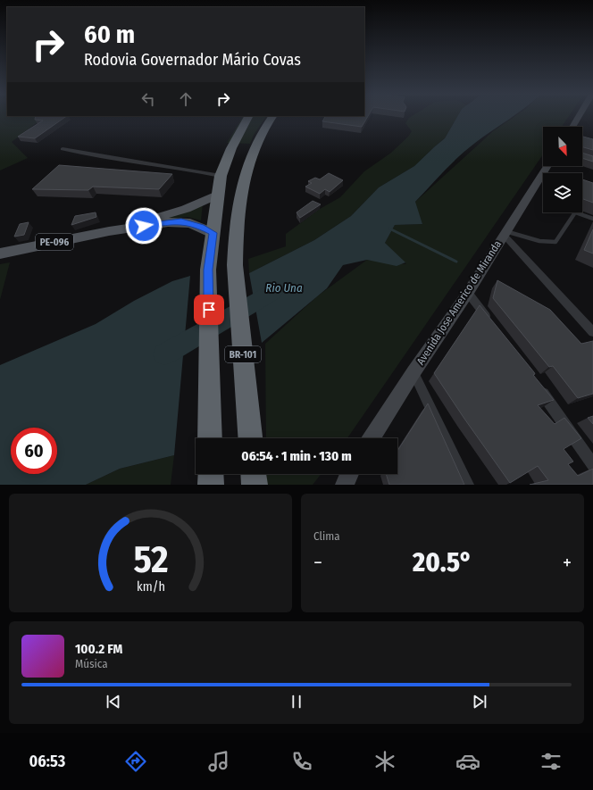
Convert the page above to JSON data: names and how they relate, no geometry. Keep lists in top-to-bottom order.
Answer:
{
  "streets": {
    "highway": ["BR-101"],
    "main road": ["PE-096", "Avenida Jose Americo de Miranda"]
  },
  "crossings": [
    ["PE-096", "BR-101"]
  ],
  "water": ["Rio Una"],
  "north": "bottom right",
  "page": {
    "turn": ["60 m", "Rodovia Governador Mário Covas"],
    "limit": "60",
    "trip": "06:54 · 1 min · 130 m",
    "tile": "Clima",
    "heat": ["−", "20.5°", "+"],
    "song": ["100.2 FM", "Música"],
    "tabs": "06:53",
    "gauge": ["52", "km/h"]
  }
}
